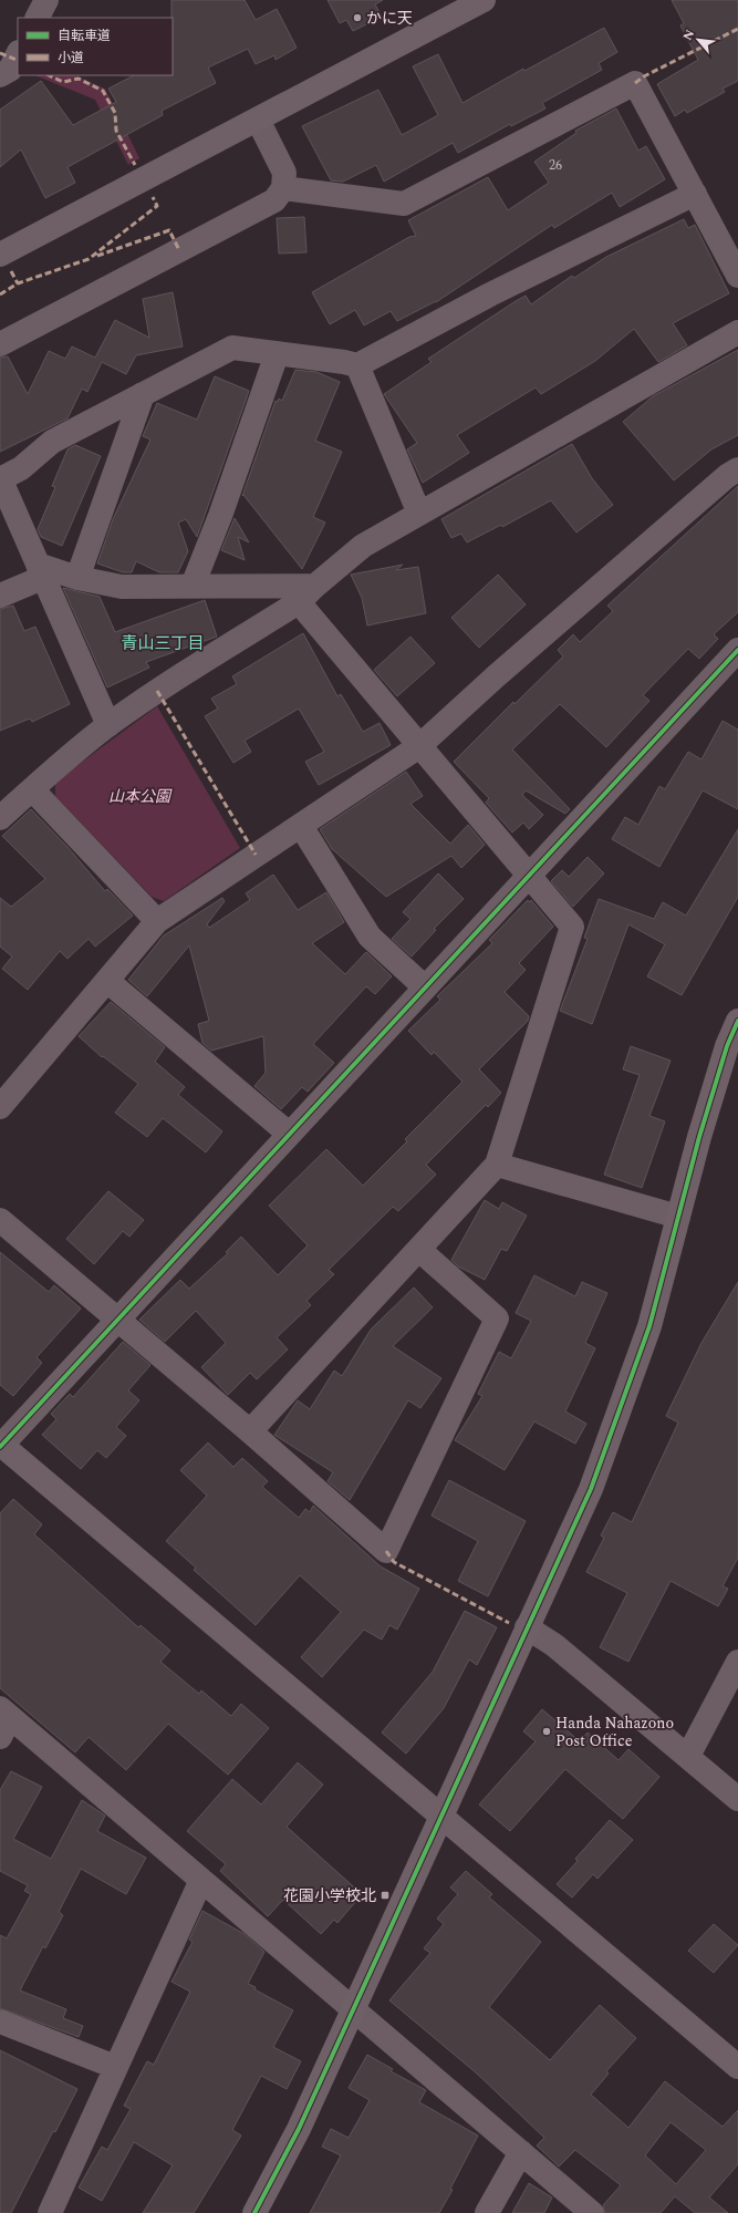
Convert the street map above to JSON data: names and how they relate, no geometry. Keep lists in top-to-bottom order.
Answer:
{
  "districts": ["青山三丁目"],
  "parks": ["山本公園"],
  "places": {
    "other": ["かに天", "Handa Nahazono Post Office"],
    "transit": ["花園小学校北"]
  },
  "house_numbers": ["26"],
  "legend": ["自転車道", "小道"],
  "north": "top left"
}
